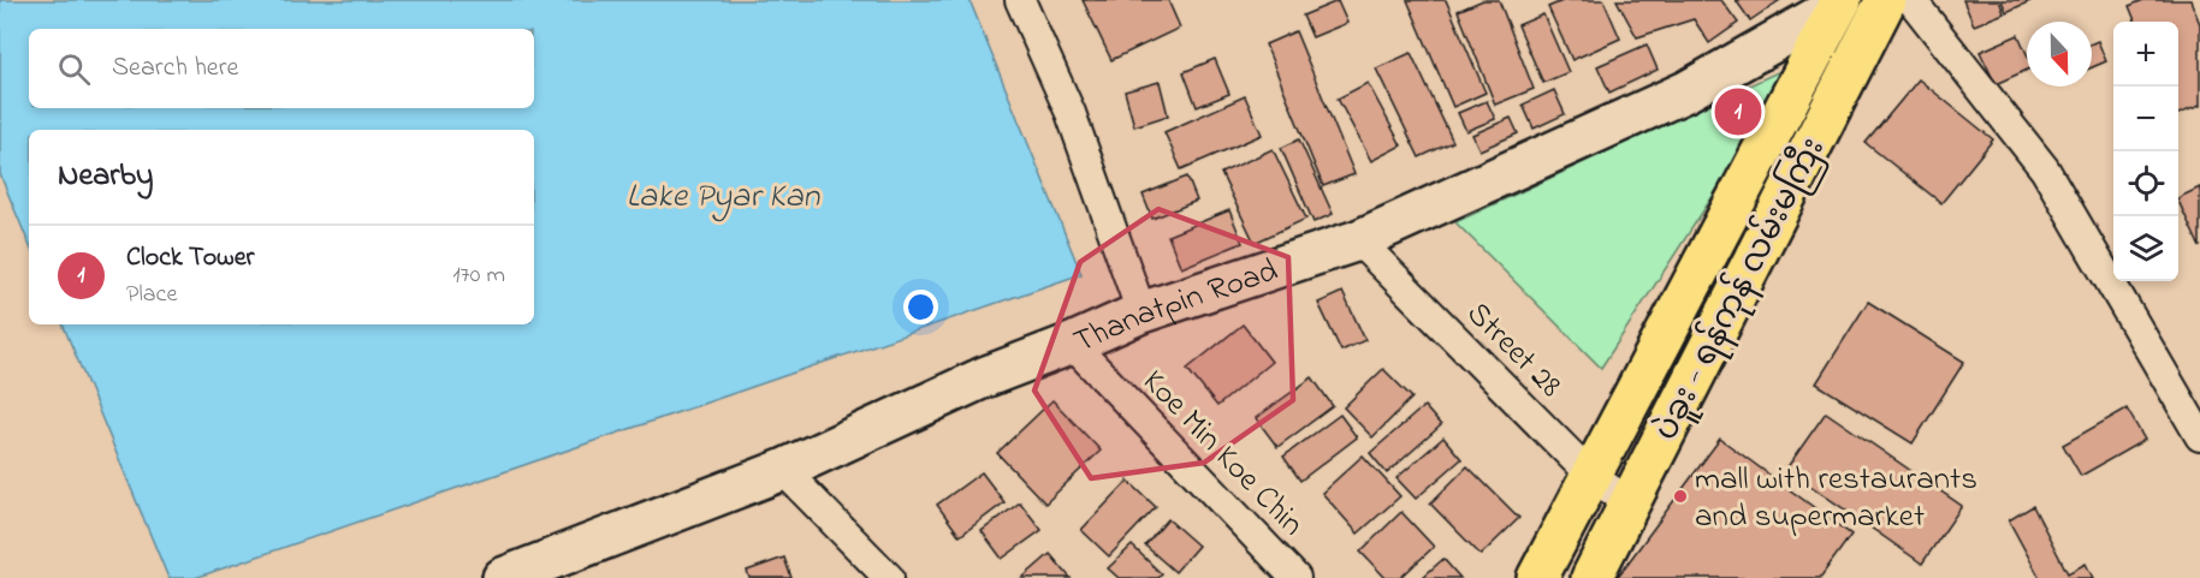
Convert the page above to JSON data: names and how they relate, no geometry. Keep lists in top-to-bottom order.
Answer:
{
  "streets": {
    "highway": ["ပဲခူး - ရန်ကုန် လမ်းမကြီး"],
    "main road": ["Thanatpin Road"],
    "street": ["Street 28", "Koe Min Koe Chin"]
  },
  "crossings": [
    ["ပဲခူး - ရန်ကုန် လမ်းမကြီး", "Thanatpin Road"],
    ["ပဲခူး - ရန်ကုန် လမ်းမကြီး", "Street 28"],
    ["Thanatpin Road", "Street 28"],
    ["Thanatpin Road", "Koe Min Koe Chin"]
  ],
  "water": ["Lake Pyar Kan"],
  "places": ["mall with restaurants and supermarket"],
  "north": "bottom",
  "page": {
    "map_buttons": ["+", "−"],
    "search": "Search here",
    "pins": "1",
    "heading": "Nearby",
    "list": [
      {
        "mark": "1",
        "name": "Clock Tower",
        "note": "Place",
        "value": "170 m"
      }
    ]
  }
}
